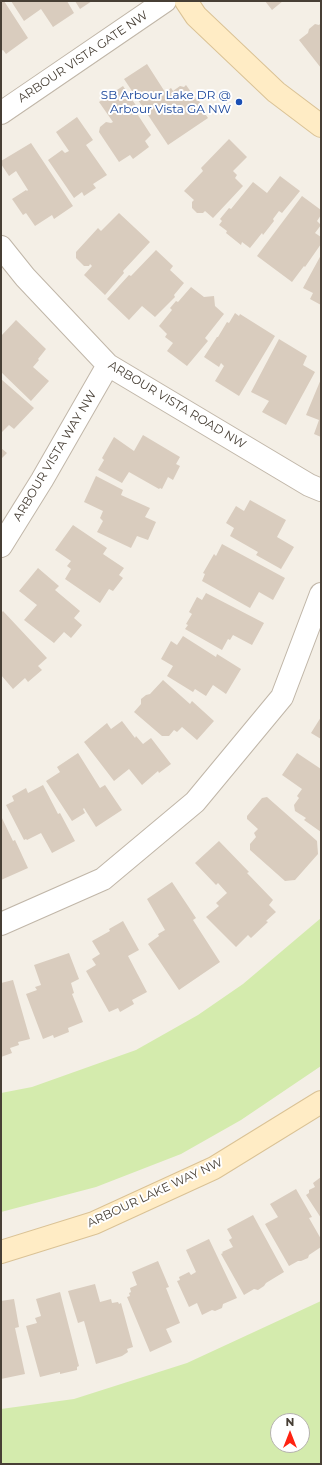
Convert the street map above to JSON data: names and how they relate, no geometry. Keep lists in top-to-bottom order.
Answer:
{
  "streets": {
    "street": [
      "ARBOUR VISTA GATE NW",
      "ARBOUR VISTA ROAD NW",
      "ARBOUR VISTA WAY NW",
      "ARBOUR LAKE WAY NW"
    ]
  },
  "crossings": [
    ["ARBOUR VISTA ROAD NW", "ARBOUR VISTA WAY NW"]
  ],
  "places": ["SB Arbour Lake DR @ Arbour Vista GA NW"],
  "north": "top"
}
